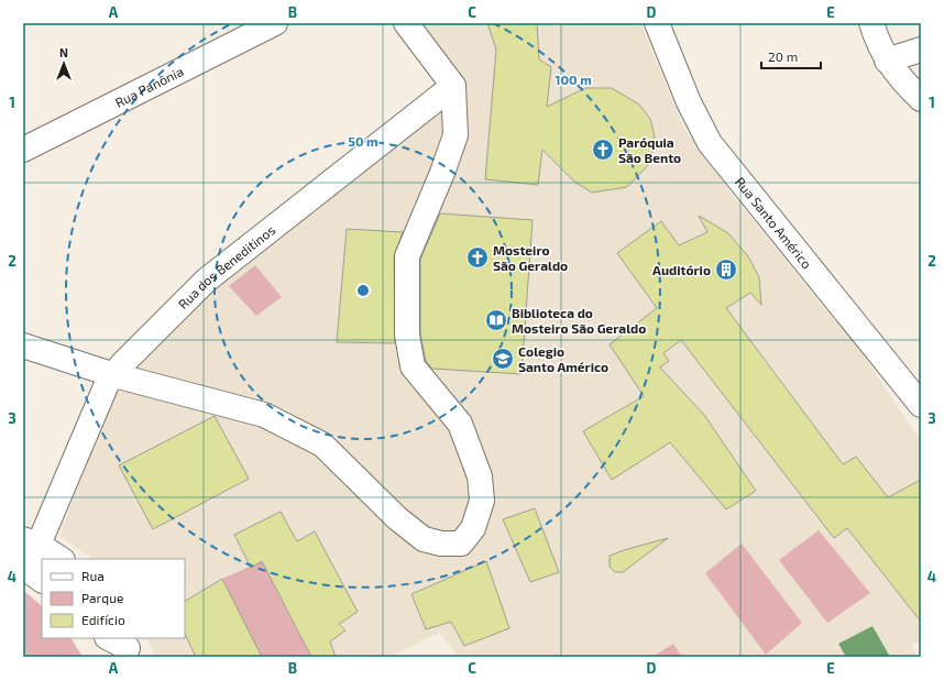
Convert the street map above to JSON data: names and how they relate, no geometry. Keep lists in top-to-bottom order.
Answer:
{
  "streets": {
    "street": ["Rua Panônia", "Rua Santo Américo", "Rua dos Beneditinos"]
  },
  "places": {
    "church": ["Paróquia São Bento", "Mosteiro São Geraldo"],
    "building": ["Auditório"],
    "library": ["Biblioteca do Mosteiro São Geraldo"],
    "school or university": ["Colegio Santo Américo"]
  },
  "legend": ["Rua", "Parque", "Edifício"],
  "scale_bar": "20 m",
  "north": "top",
  "grid": {
    "columns": [
      "A",
      "B",
      "C",
      "D",
      "E"
    ],
    "rows": [
      "1",
      "2",
      "3",
      "4"
    ]
  },
  "rings": ["100 m", "50 m"]
}
